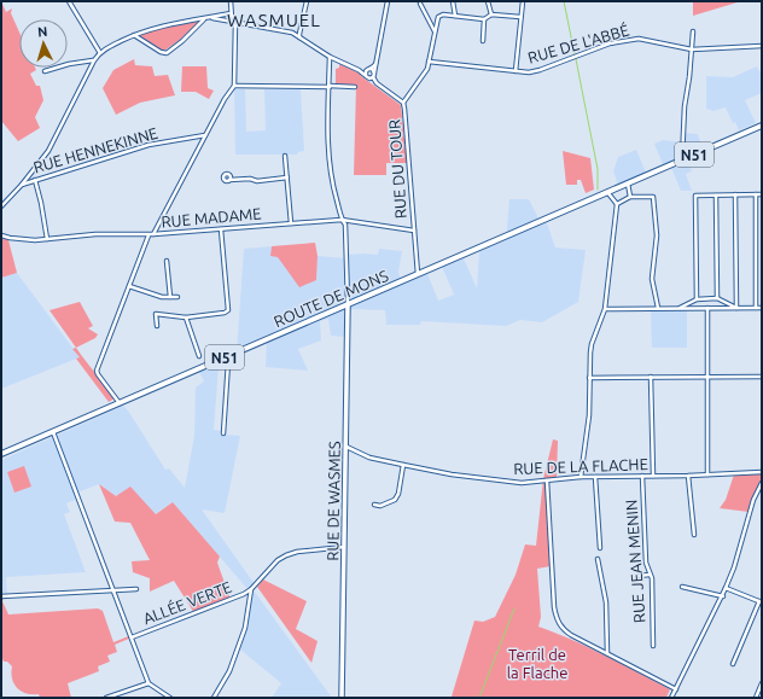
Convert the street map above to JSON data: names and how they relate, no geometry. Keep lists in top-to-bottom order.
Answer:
{
  "streets": {
    "main road": ["N51", "ROUTE DE MONS"],
    "street": [
      "RUE DE L'ABBÉ",
      "RUE HENNEKINNE",
      "RUE DU TOUR",
      "RUE MADAME",
      "RUE DE LA FLACHE",
      "RUE DE WASMES",
      "RUE JEAN MENIN",
      "ALLÉE VERTE"
    ]
  },
  "crossings": [
    ["N51", "ROUTE DE MONS"],
    ["RUE DU TOUR", "RUE MADAME"],
    ["RUE DU TOUR", "ROUTE DE MONS"],
    ["ROUTE DE MONS", "RUE DE WASMES"],
    ["RUE DE LA FLACHE", "RUE DE WASMES"],
    ["RUE DE LA FLACHE", "RUE JEAN MENIN"]
  ],
  "districts": ["WASMUEL"],
  "parks": ["Terril de la Flache"],
  "north": "top"
}
